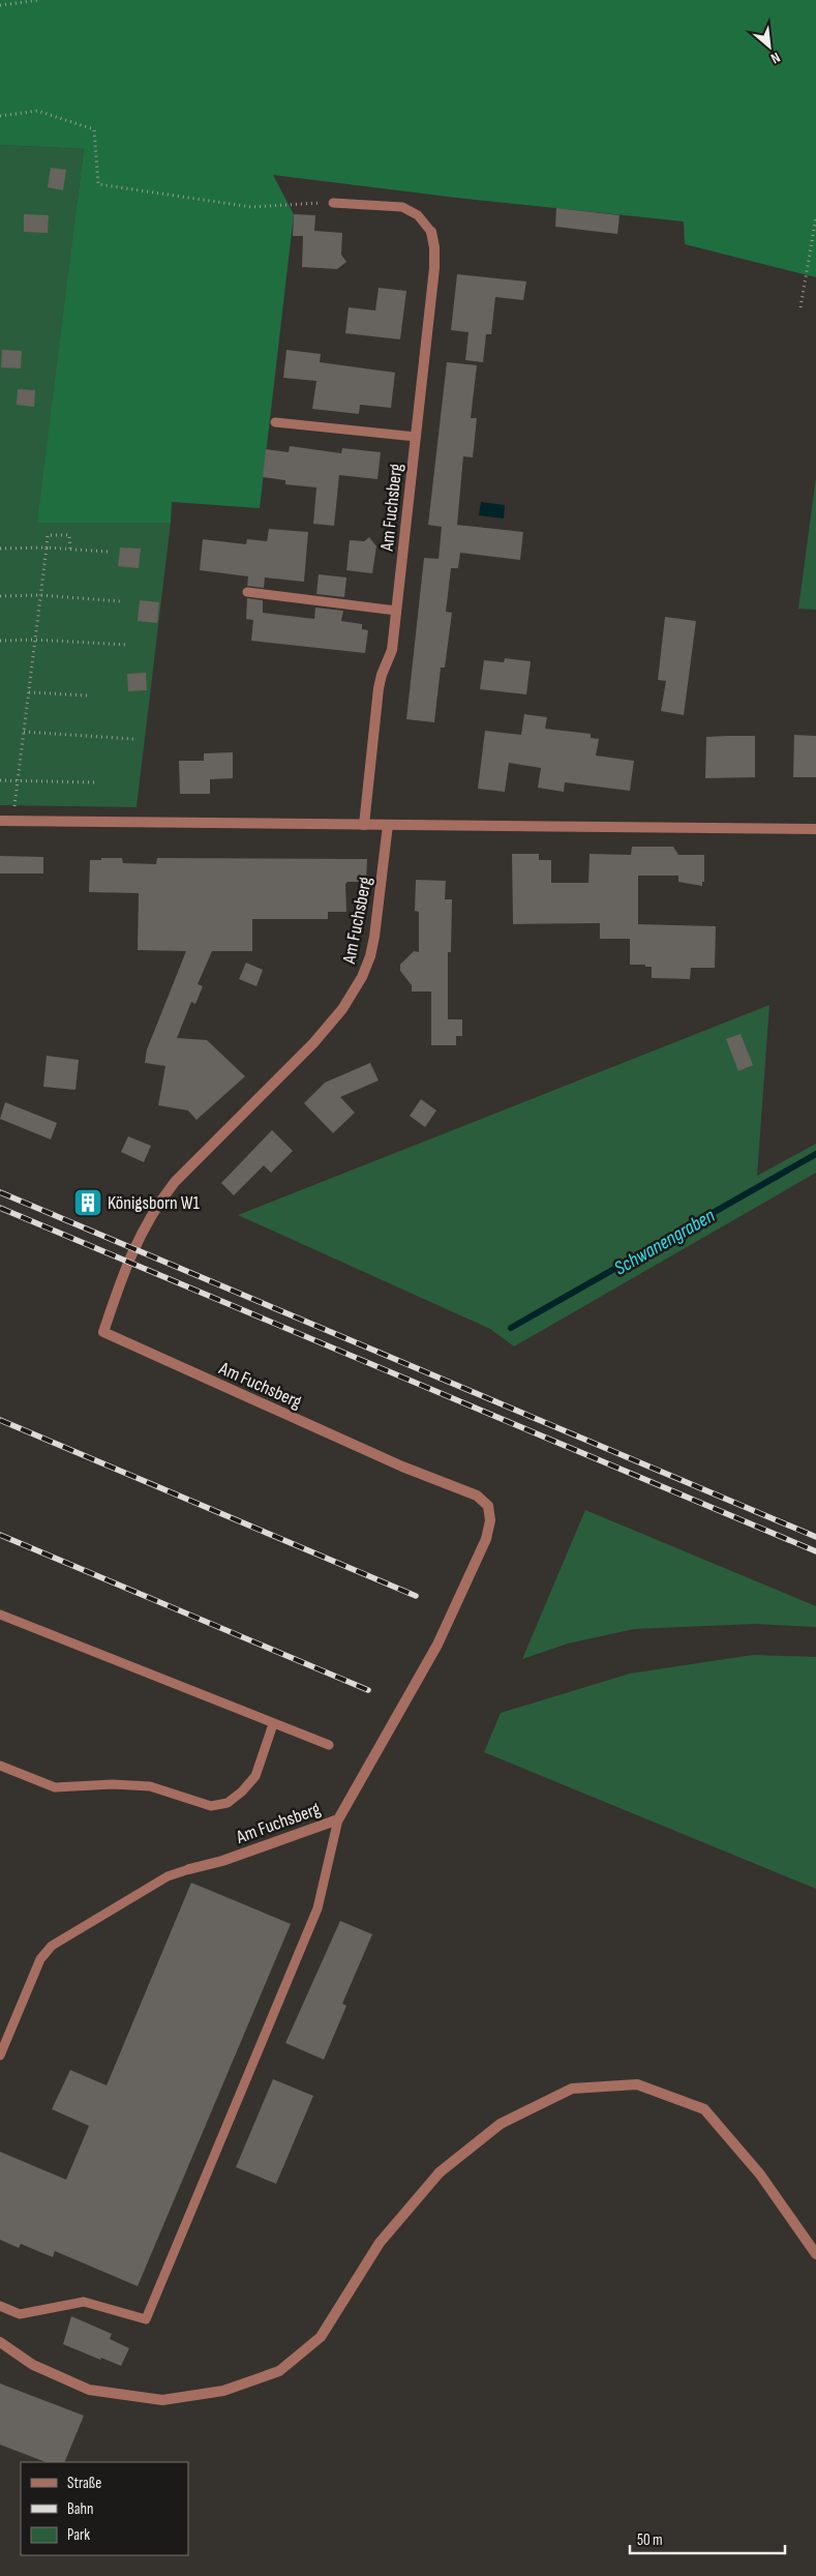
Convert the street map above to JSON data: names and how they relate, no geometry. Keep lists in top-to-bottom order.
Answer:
{
  "streets": {
    "street": ["Am Fuchsberg"]
  },
  "water": ["Schwanengraben"],
  "places": {
    "building": ["Königsborn W1"]
  },
  "legend": ["Straße", "Bahn", "Park"],
  "scale_bar": "50 m",
  "north": "bottom right"
}
